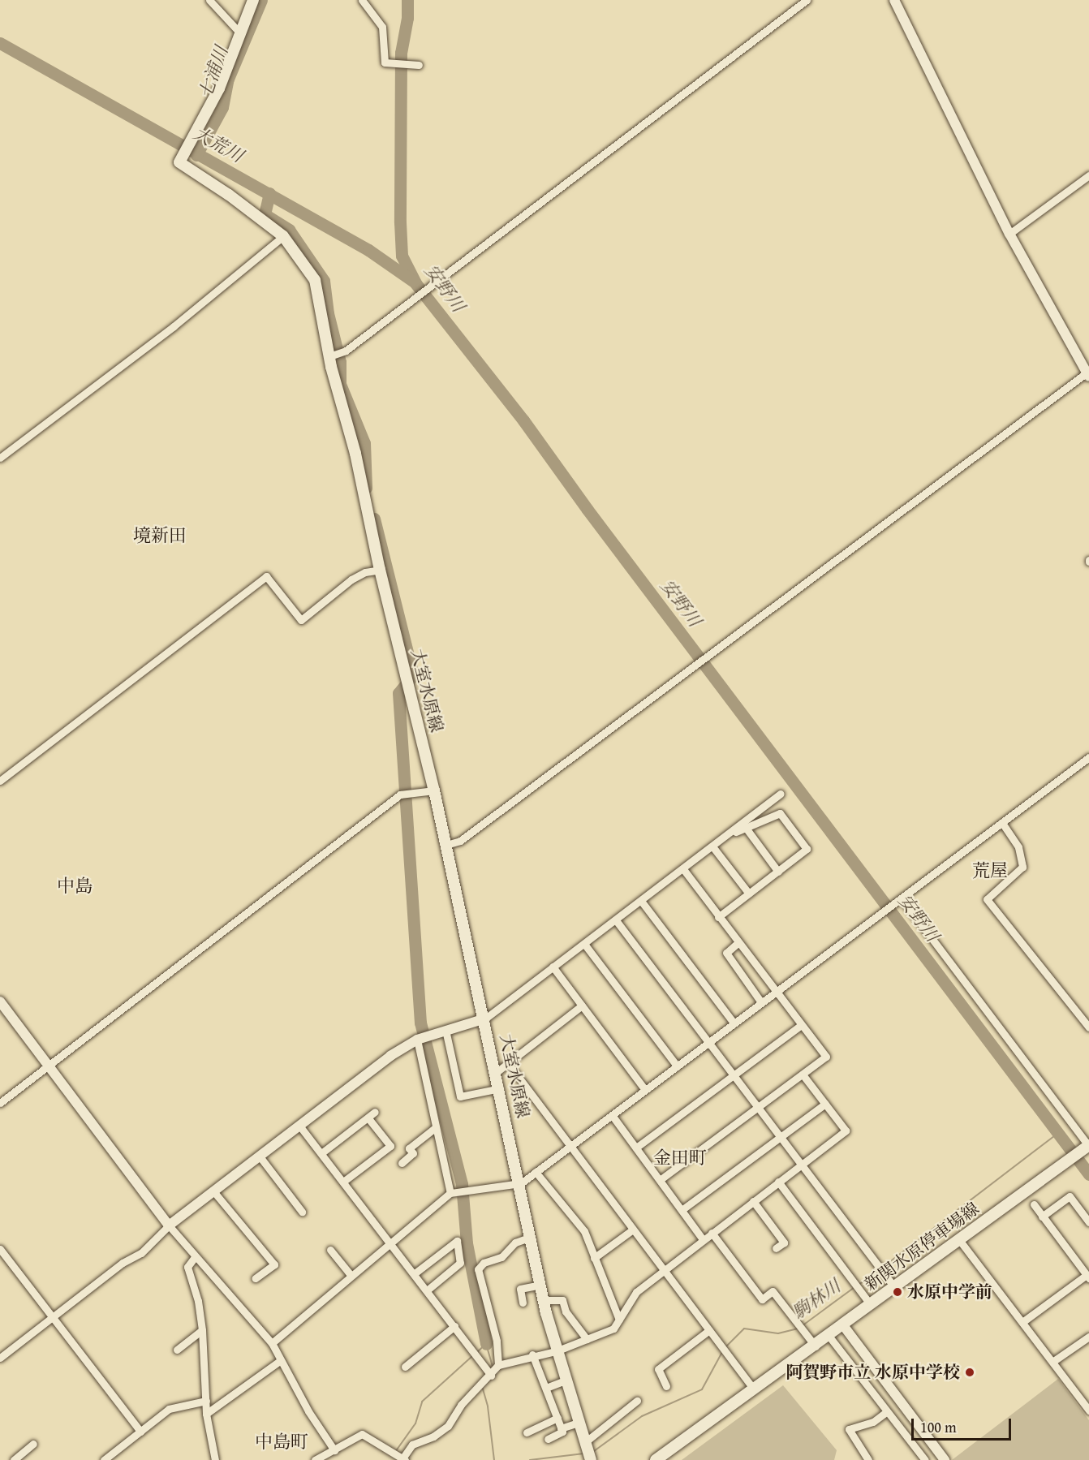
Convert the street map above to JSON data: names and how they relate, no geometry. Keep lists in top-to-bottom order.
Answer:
{
  "streets": {
    "main road": ["大室水原線", "新関水原停車場線"]
  },
  "districts": [
    "境新田",
    "荒屋",
    "中島",
    "金田町",
    "中島町"
  ],
  "water": [
    "七浦川",
    "大荒川",
    "安野川",
    "駒林川"
  ],
  "places": ["水原中学前", "阿賀野市立 水原中学校"],
  "scale_bar": "100 m"
}
